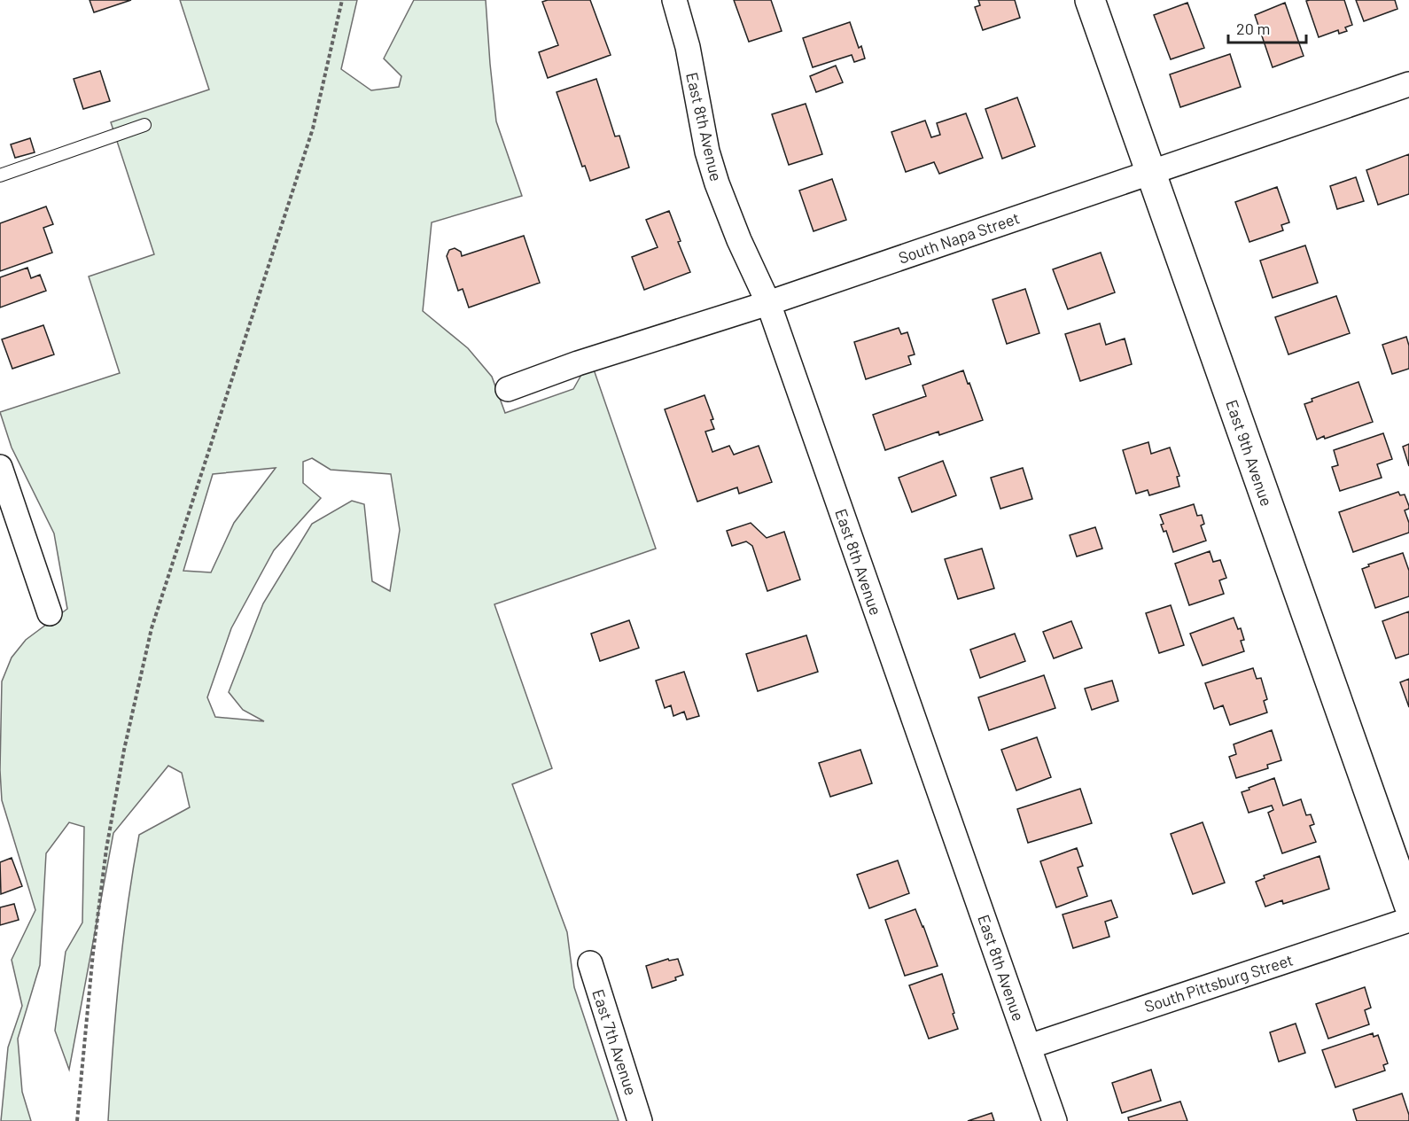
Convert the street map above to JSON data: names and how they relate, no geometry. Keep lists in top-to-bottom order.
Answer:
{
  "streets": {
    "street": [
      "East 8th Avenue",
      "South Napa Street",
      "East 9th Avenue",
      "South Pittsburg Street",
      "East 7th Avenue"
    ]
  },
  "crossings": [
    ["East 8th Avenue", "South Napa Street"],
    ["East 8th Avenue", "South Pittsburg Street"],
    ["South Napa Street", "East 9th Avenue"]
  ],
  "scale_bar": "20 m"
}
